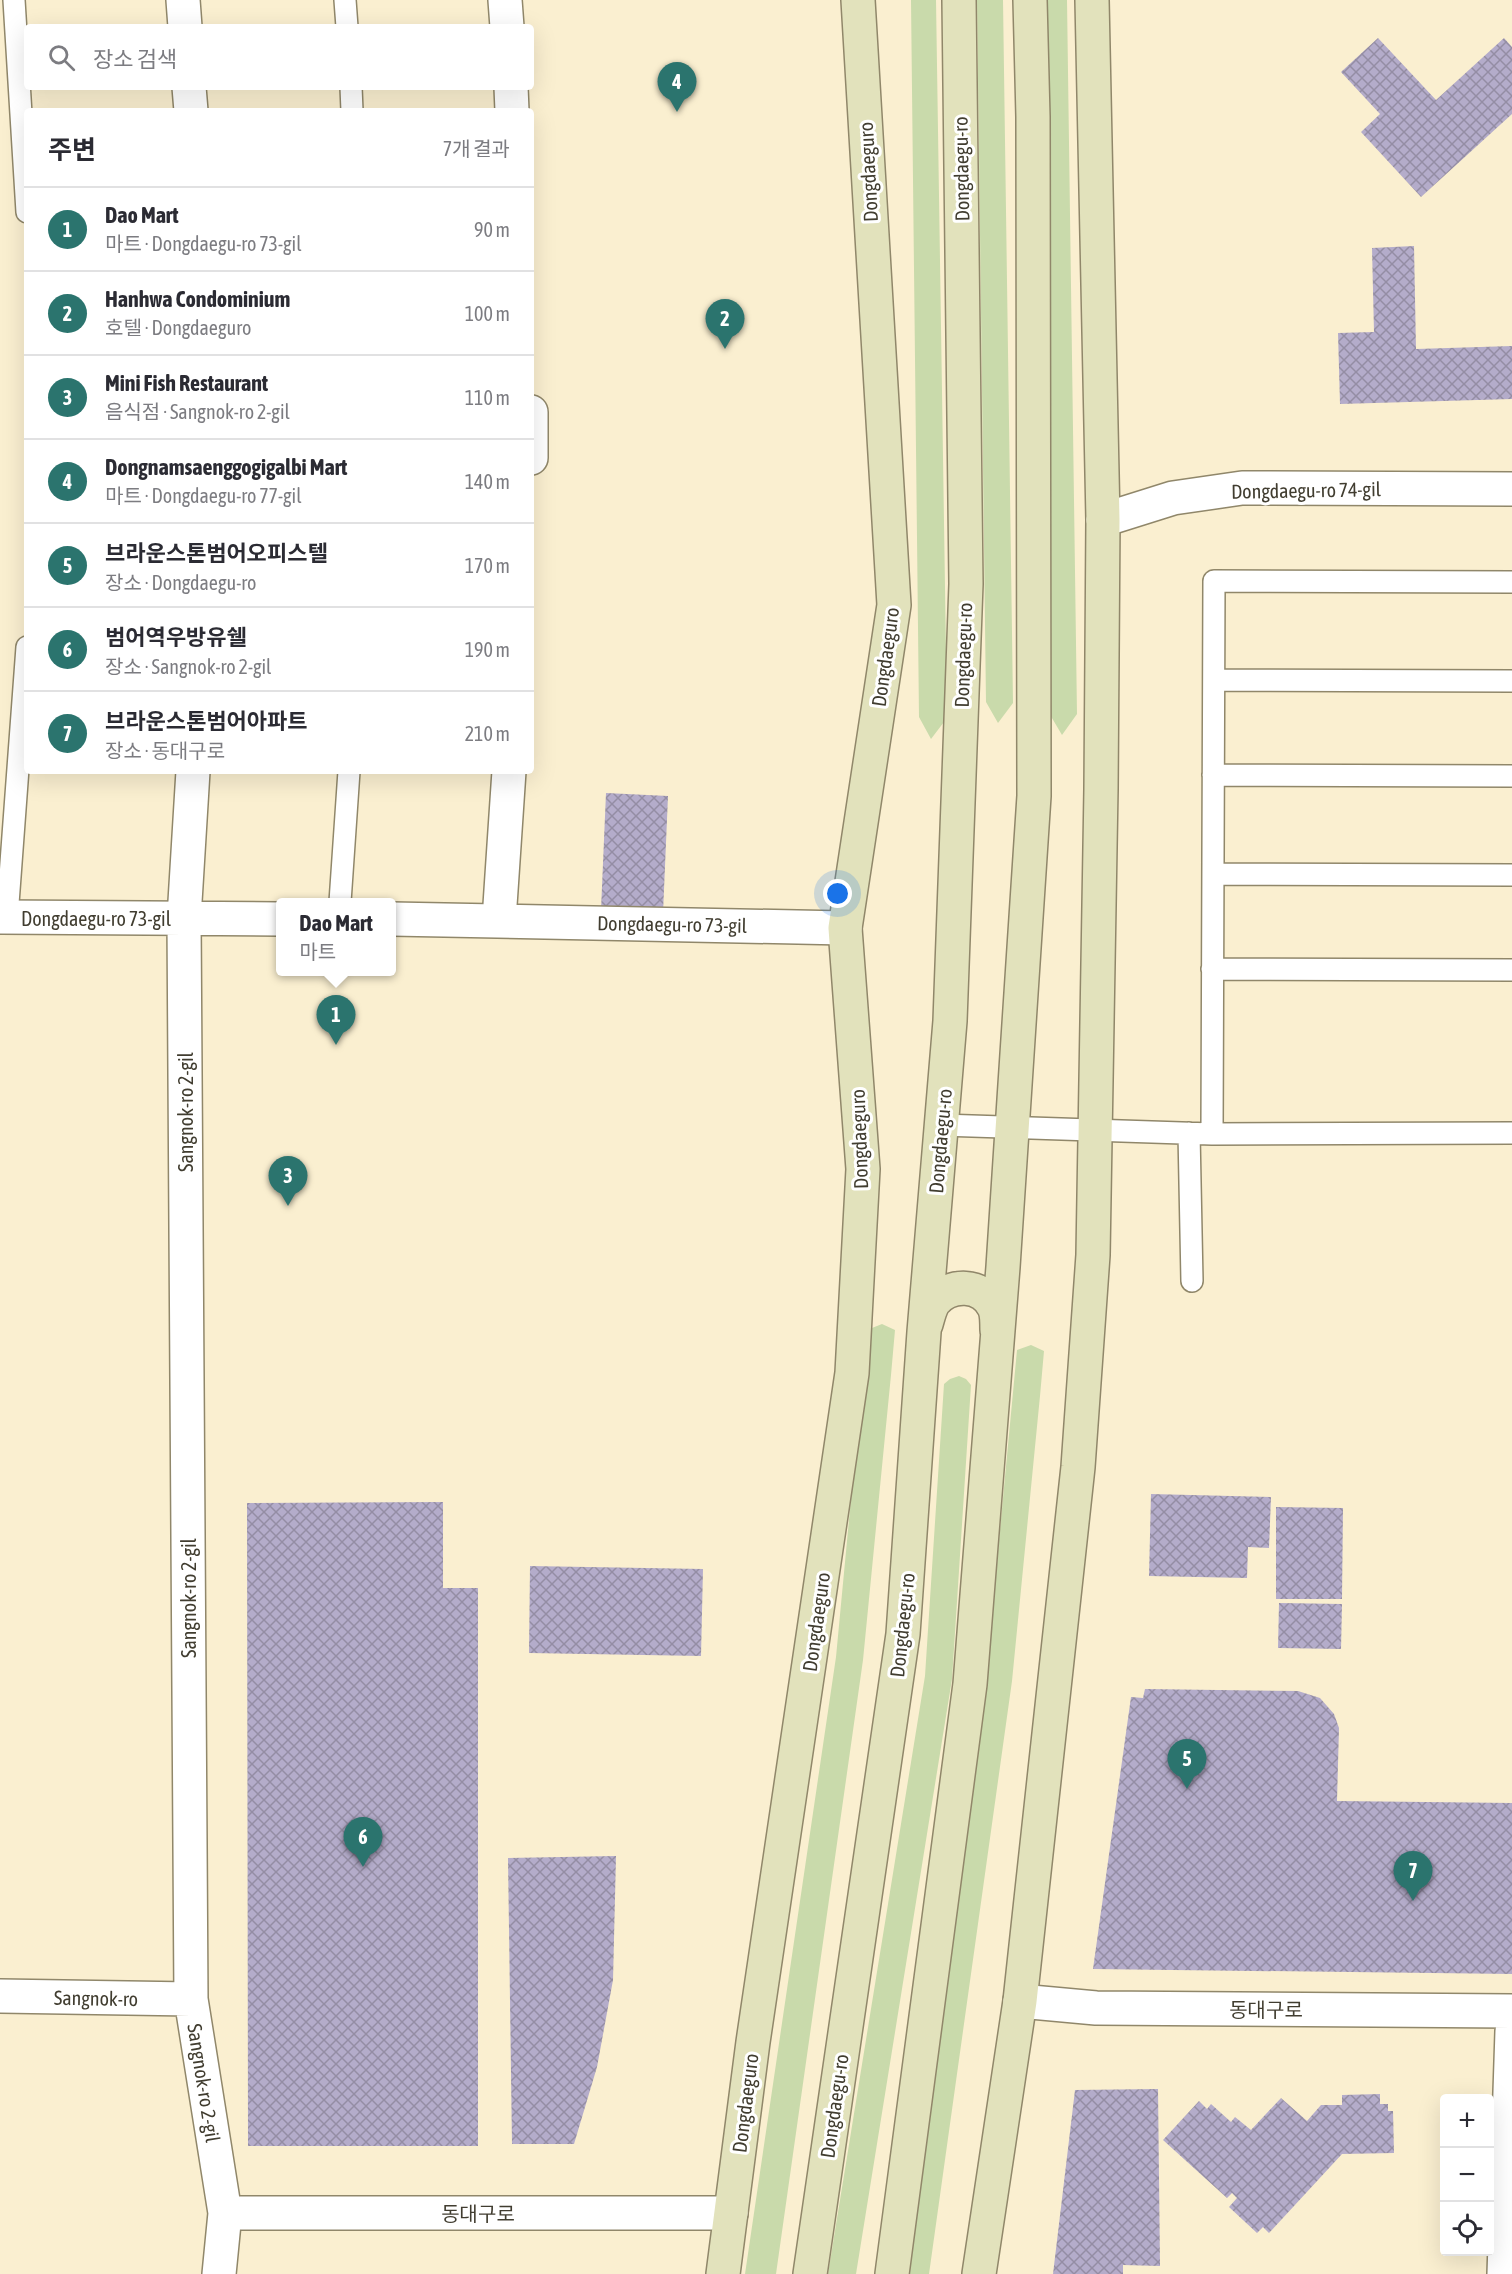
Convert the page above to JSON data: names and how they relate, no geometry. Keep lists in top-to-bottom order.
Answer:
{
  "streets": {
    "main road": ["Dongdaegu-ro", "Dongdaeguro"],
    "street": [
      "Dongdaegu-ro 74-gil",
      "Dongdaegu-ro 73-gil",
      "Sangnok-ro 2-gil",
      "Sangnok-ro",
      "동대구로"
    ]
  },
  "crossings": [
    ["Dongdaeguro", "Dongdaegu-ro 73-gil"],
    ["Dongdaeguro", "동대구로"],
    ["Dongdaegu-ro 73-gil", "Sangnok-ro 2-gil"],
    ["Sangnok-ro 2-gil", "Sangnok-ro"],
    ["Sangnok-ro 2-gil", "동대구로"]
  ],
  "page": {
    "search": "장소 검색",
    "pins": [
      "4",
      "2",
      "1",
      "3",
      "5",
      "6",
      "7"
    ],
    "heading": ["주변", "7개 결과"],
    "list": [
      {
        "mark": "1",
        "name": "Dao Mart",
        "note": "마트 · Dongdaegu-ro 73-gil",
        "value": "90 m"
      },
      {
        "mark": "2",
        "name": "Hanhwa Condominium",
        "note": "호텔 · Dongdaeguro",
        "value": "100 m"
      },
      {
        "mark": "3",
        "name": "Mini Fish Restaurant",
        "note": "음식점 · Sangnok-ro 2-gil",
        "value": "110 m"
      },
      {
        "mark": "4",
        "name": "Dongnamsaenggogigalbi Mart",
        "note": "마트 · Dongdaegu-ro 77-gil",
        "value": "140 m"
      },
      {
        "mark": "5",
        "name": "브라운스톤범어오피스텔",
        "note": "장소 · Dongdaegu-ro",
        "value": "170 m"
      },
      {
        "mark": "6",
        "name": "범어역우방유쉘",
        "note": "장소 · Sangnok-ro 2-gil",
        "value": "190 m"
      },
      {
        "mark": "7",
        "name": "브라운스톤범어아파트",
        "note": "장소 · 동대구로",
        "value": "210 m"
      }
    ],
    "popup": ["Dao Mart", "마트"],
    "map_buttons": ["+", "−"]
  }
}
